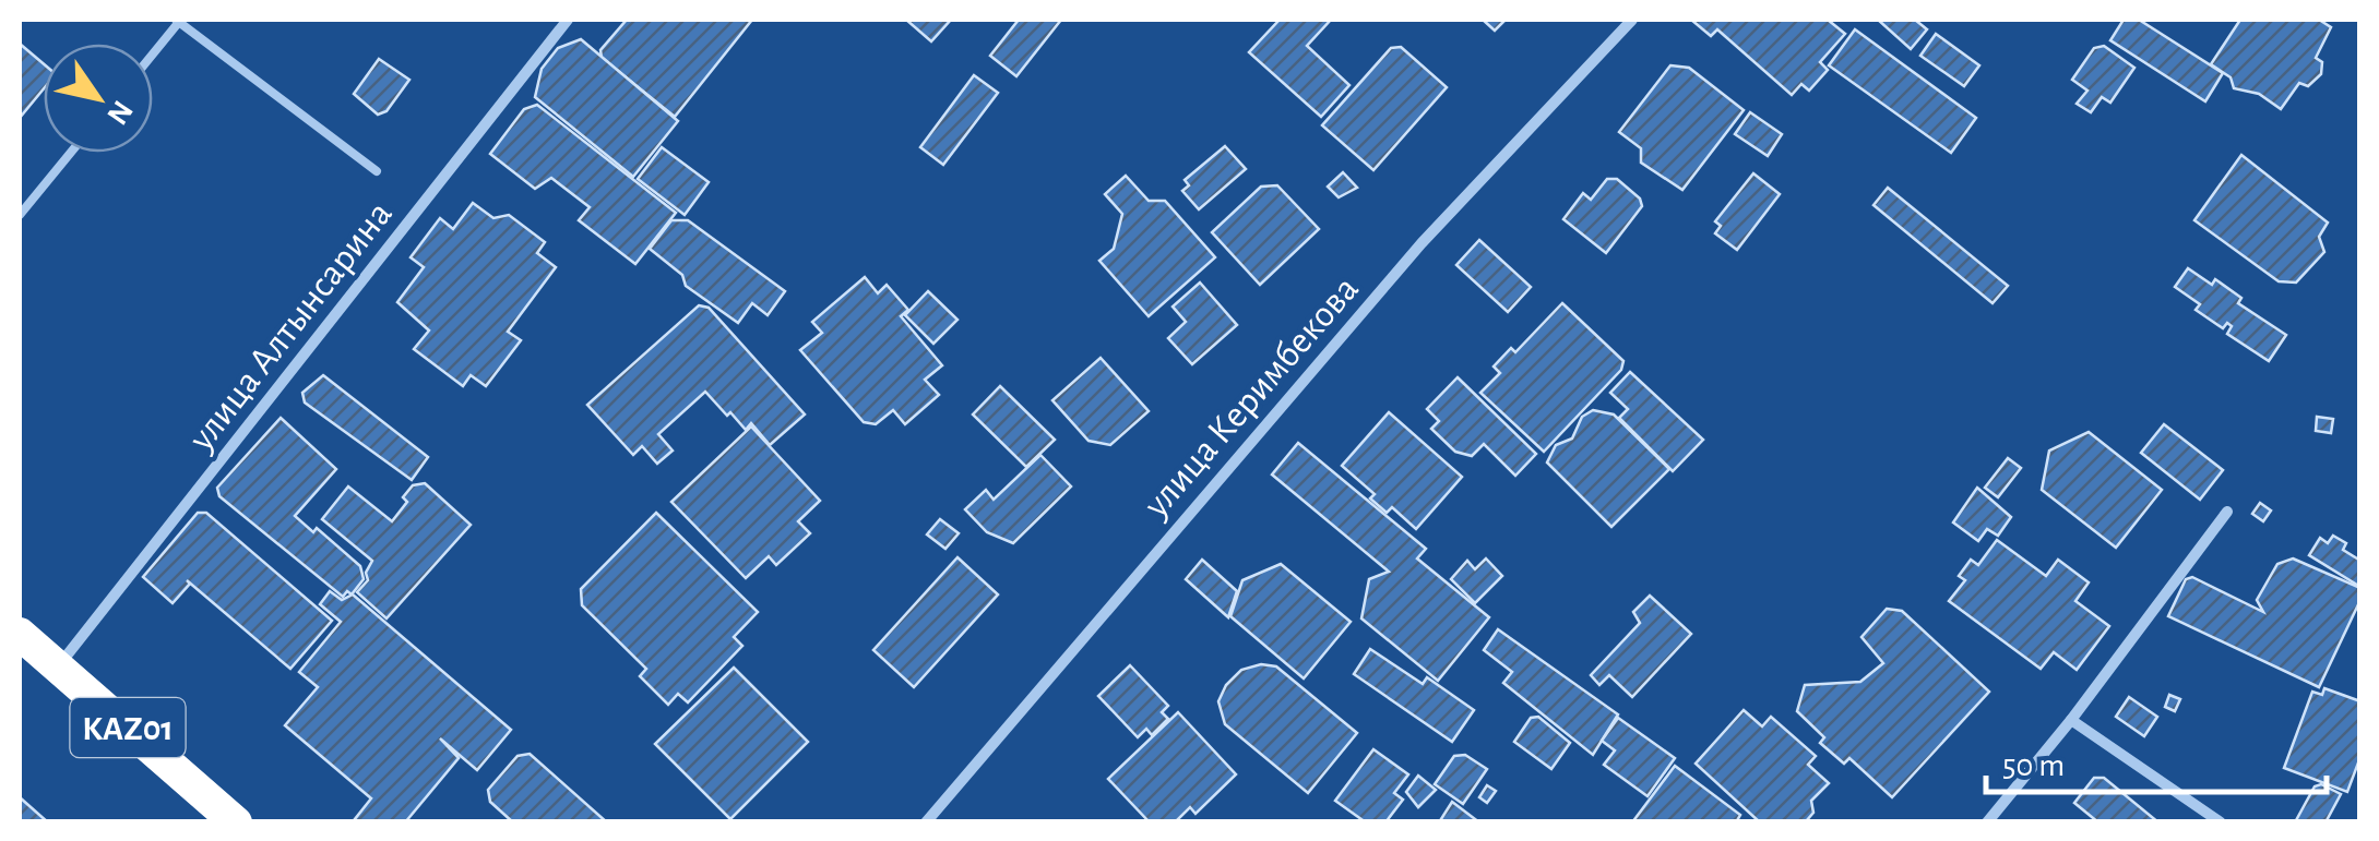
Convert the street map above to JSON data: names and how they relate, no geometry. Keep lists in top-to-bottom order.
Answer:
{
  "streets": {
    "highway": ["KАZ01"],
    "street": ["улица Алтынсарина", "улица Керимбекова"]
  },
  "crossings": [
    ["улица Алтынсарина", "KАZ01"]
  ],
  "scale_bar": "50 m",
  "north": "bottom right"
}
